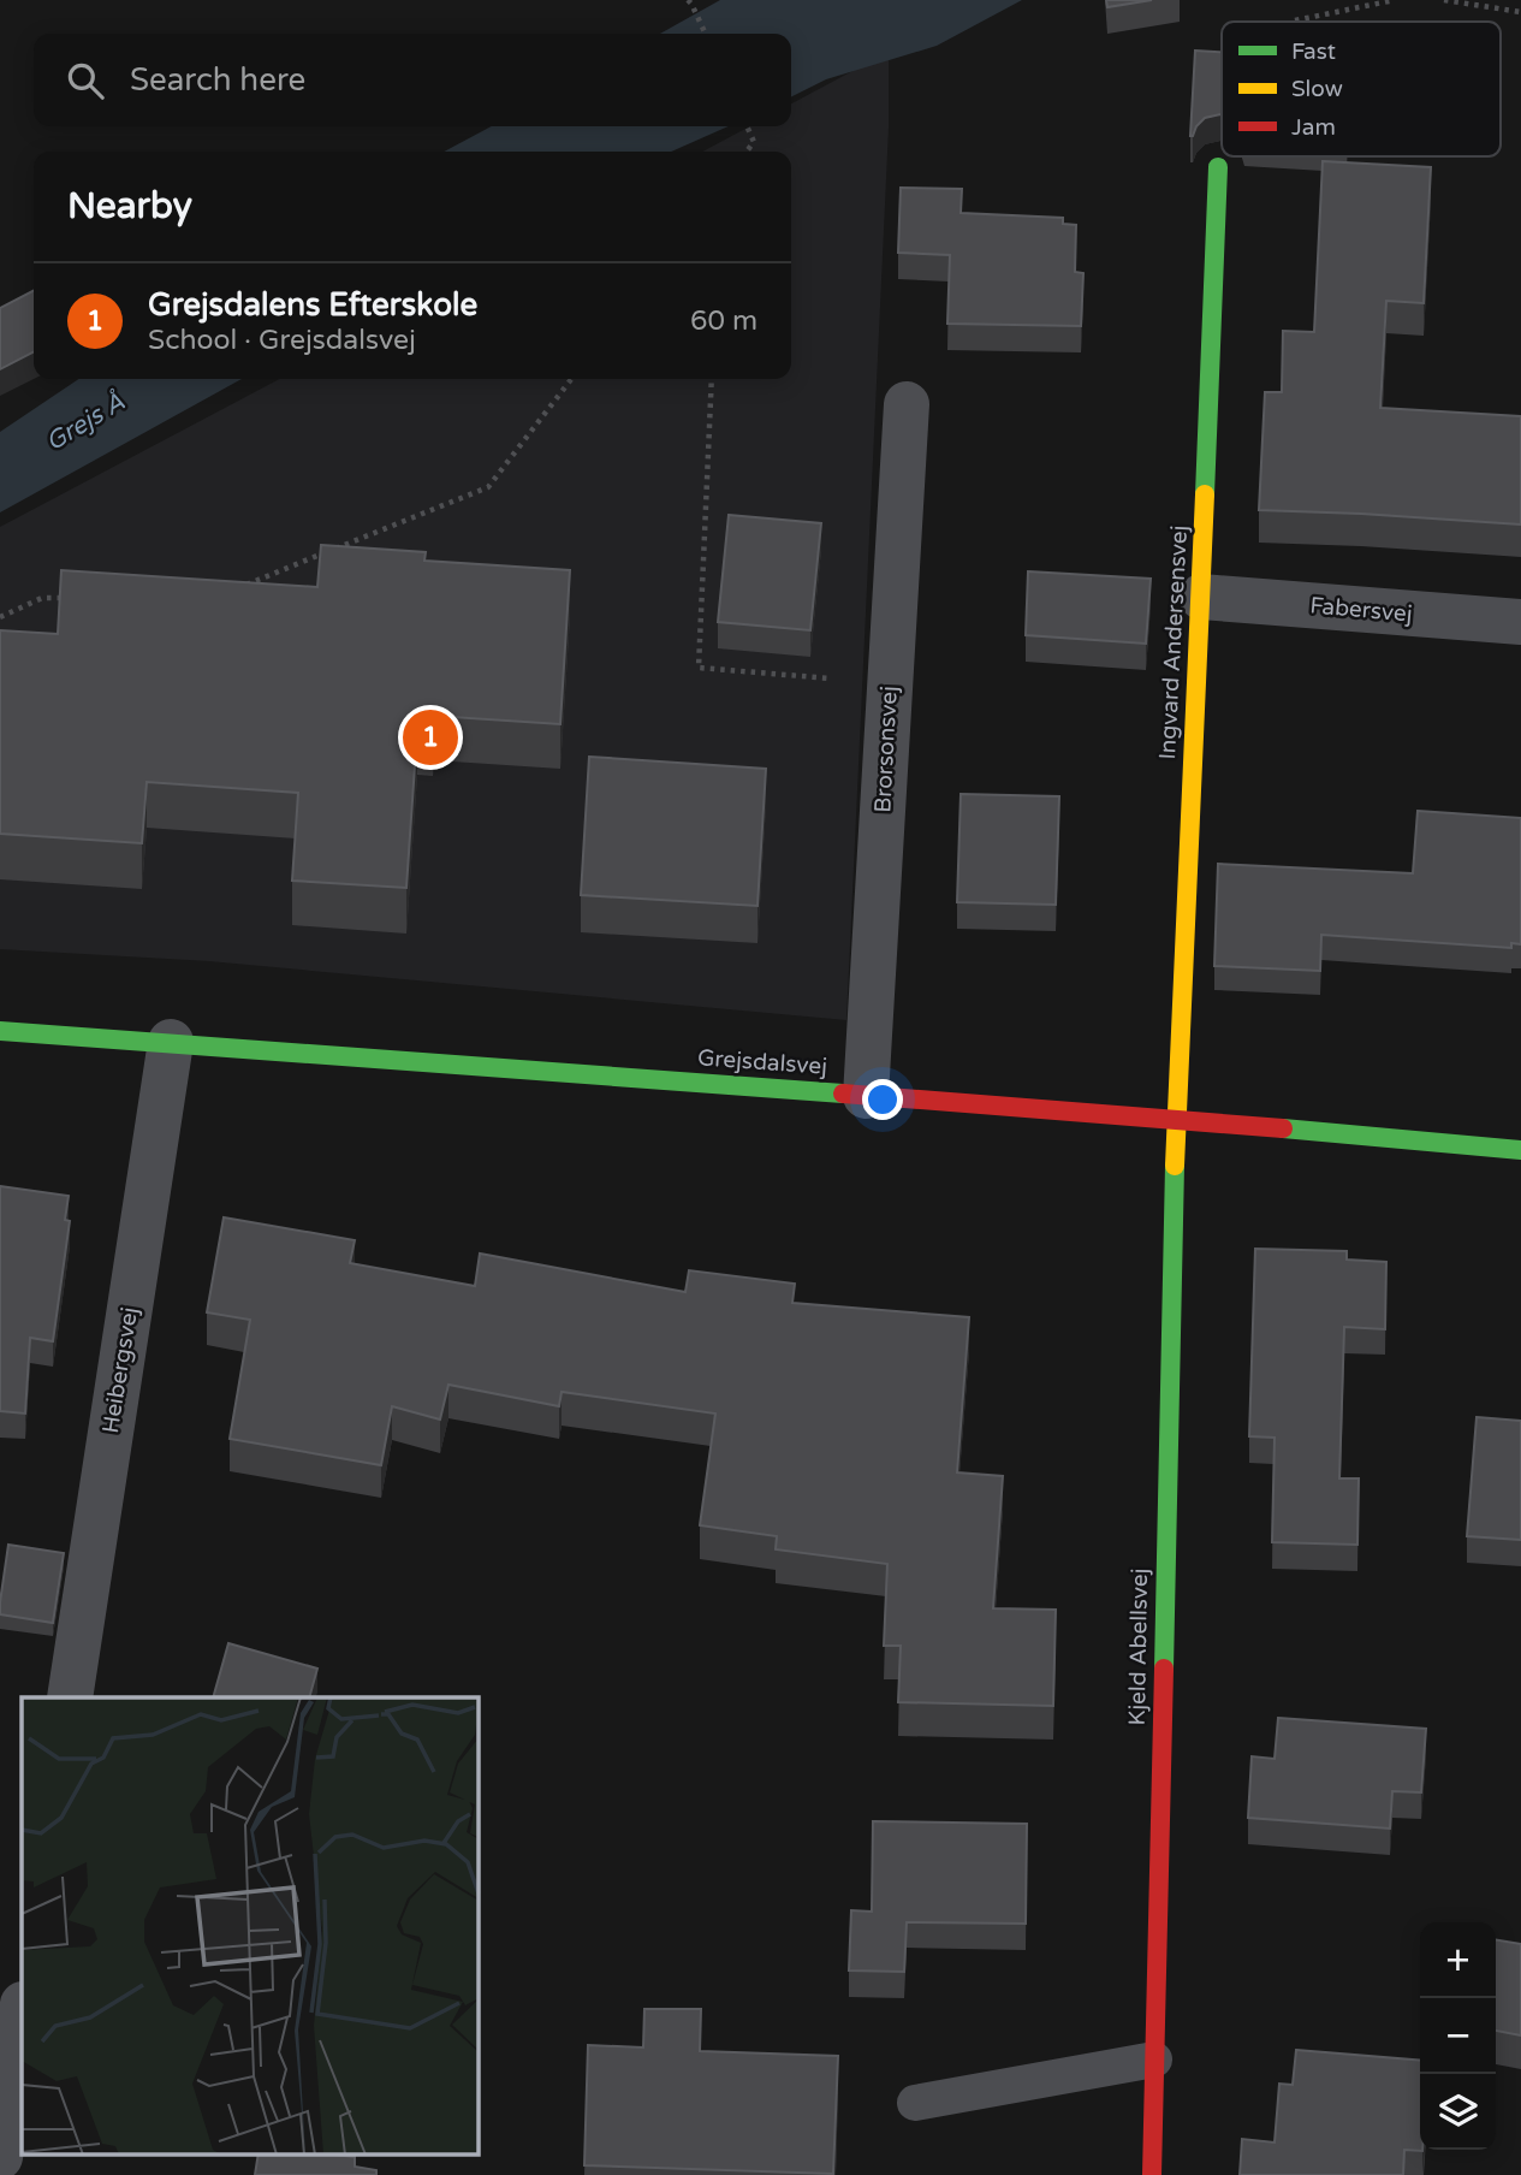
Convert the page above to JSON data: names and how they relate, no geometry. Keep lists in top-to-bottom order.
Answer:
{
  "streets": {
    "street": [
      "Fabersvej",
      "Ingvard Andersensvej",
      "Brorsonsvej",
      "Grejsdalsvej",
      "Heibergsvej",
      "Kjeld Abellsvej"
    ]
  },
  "crossings": [
    ["Fabersvej", "Ingvard Andersensvej"],
    ["Ingvard Andersensvej", "Grejsdalsvej"],
    ["Ingvard Andersensvej", "Kjeld Abellsvej"],
    ["Brorsonsvej", "Grejsdalsvej"],
    ["Grejsdalsvej", "Heibergsvej"],
    ["Grejsdalsvej", "Kjeld Abellsvej"]
  ],
  "water": ["Grejs Å"],
  "legend": ["Fast", "Slow", "Jam"],
  "page": {
    "search": "Search here",
    "heading": "Nearby",
    "list": [
      {
        "mark": "1",
        "name": "Grejsdalens Efterskole",
        "note": "School · Grejsdalsvej",
        "value": "60 m"
      }
    ],
    "pins": "1",
    "map_buttons": ["+", "−"]
  }
}
